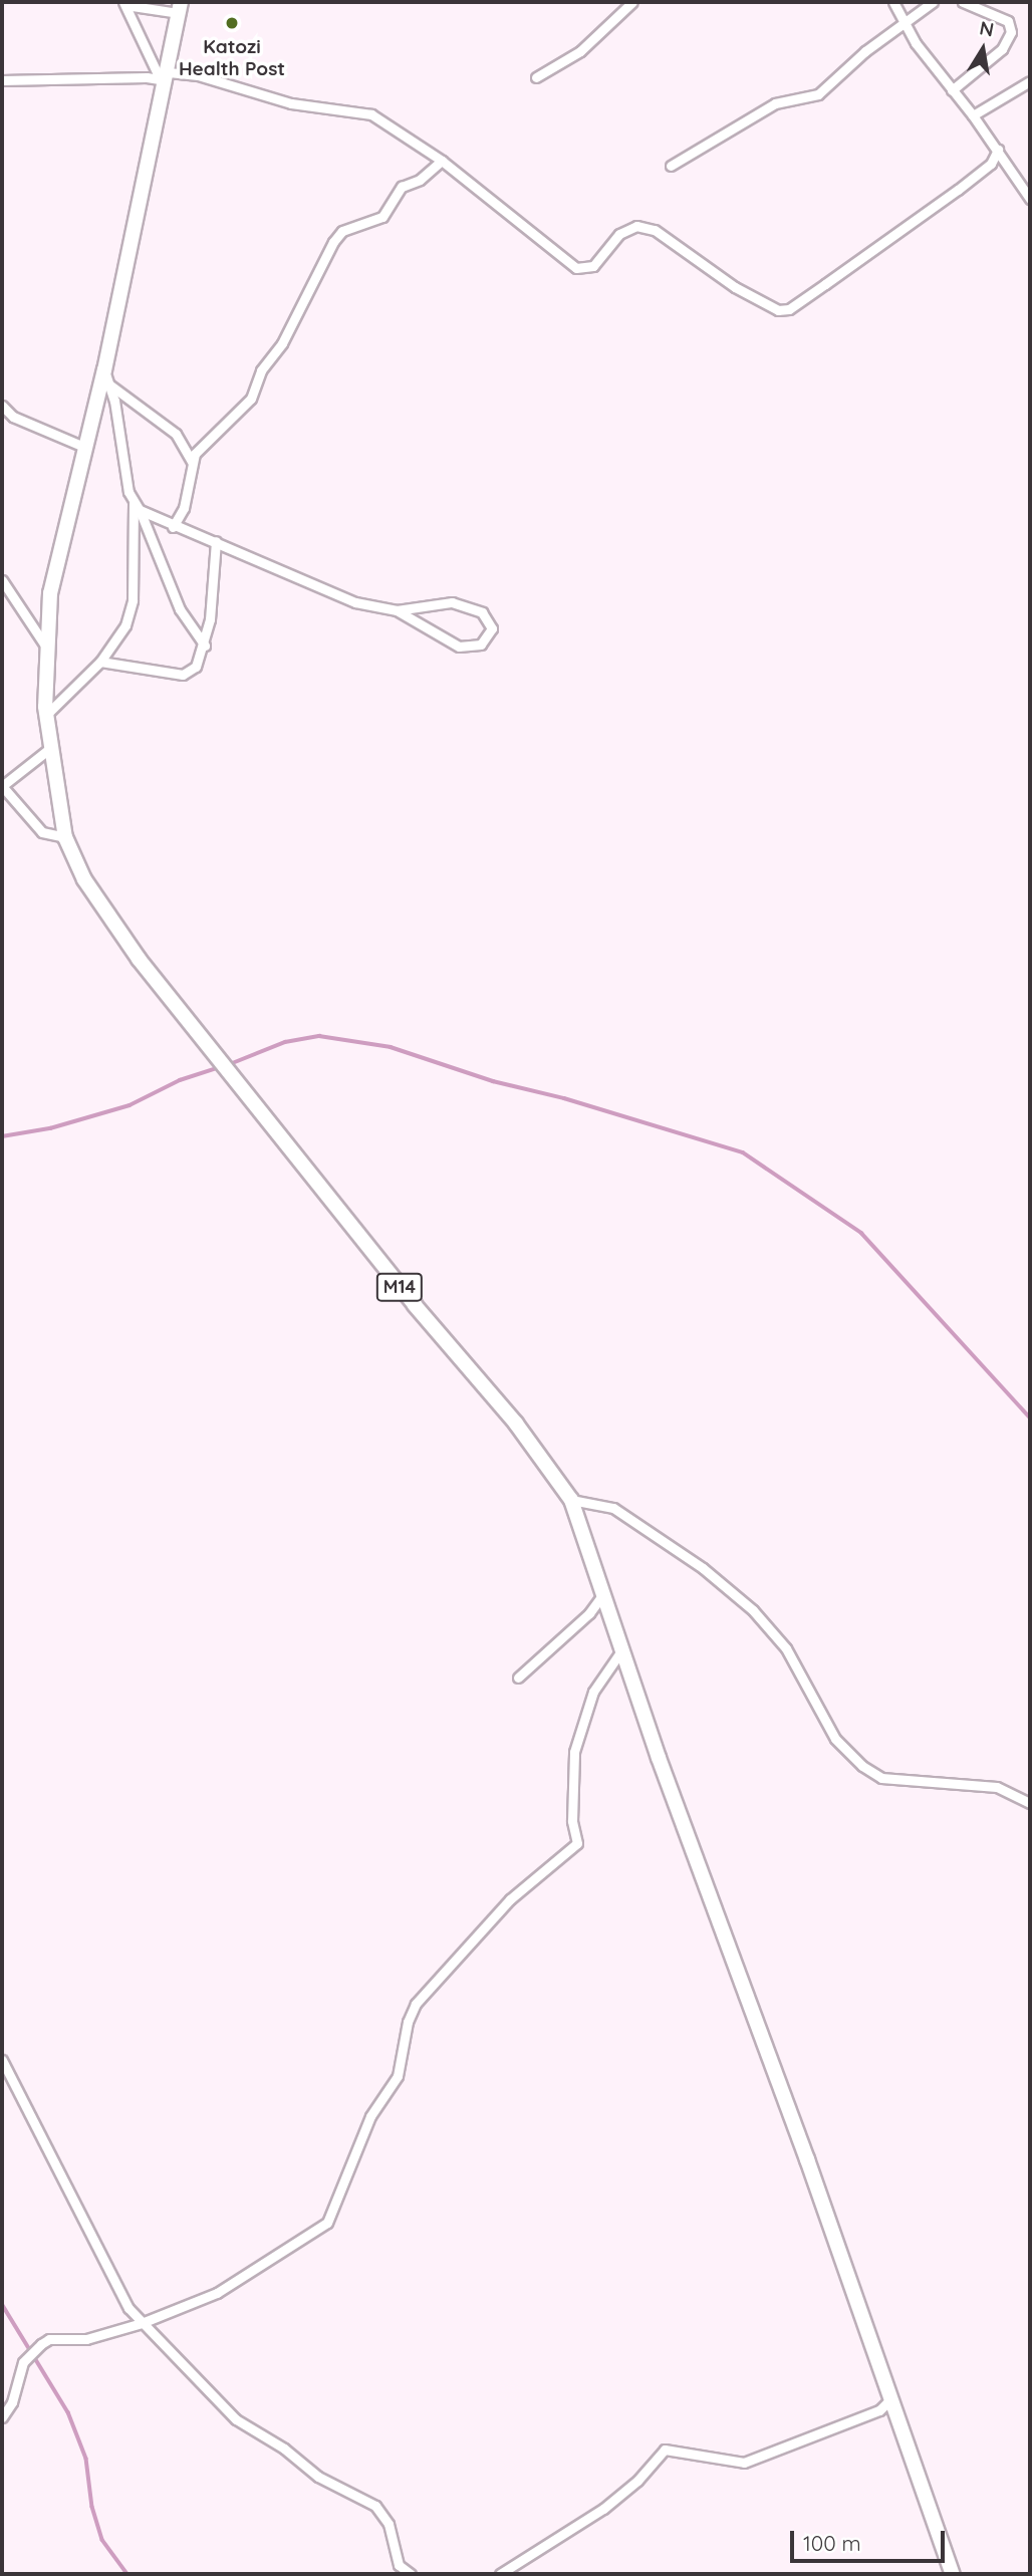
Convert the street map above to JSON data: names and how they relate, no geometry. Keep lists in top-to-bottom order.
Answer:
{
  "streets": {
    "main road": ["M14"]
  },
  "places": ["Katozi Health Post"],
  "scale_bar": "100 m",
  "north": "top"
}
